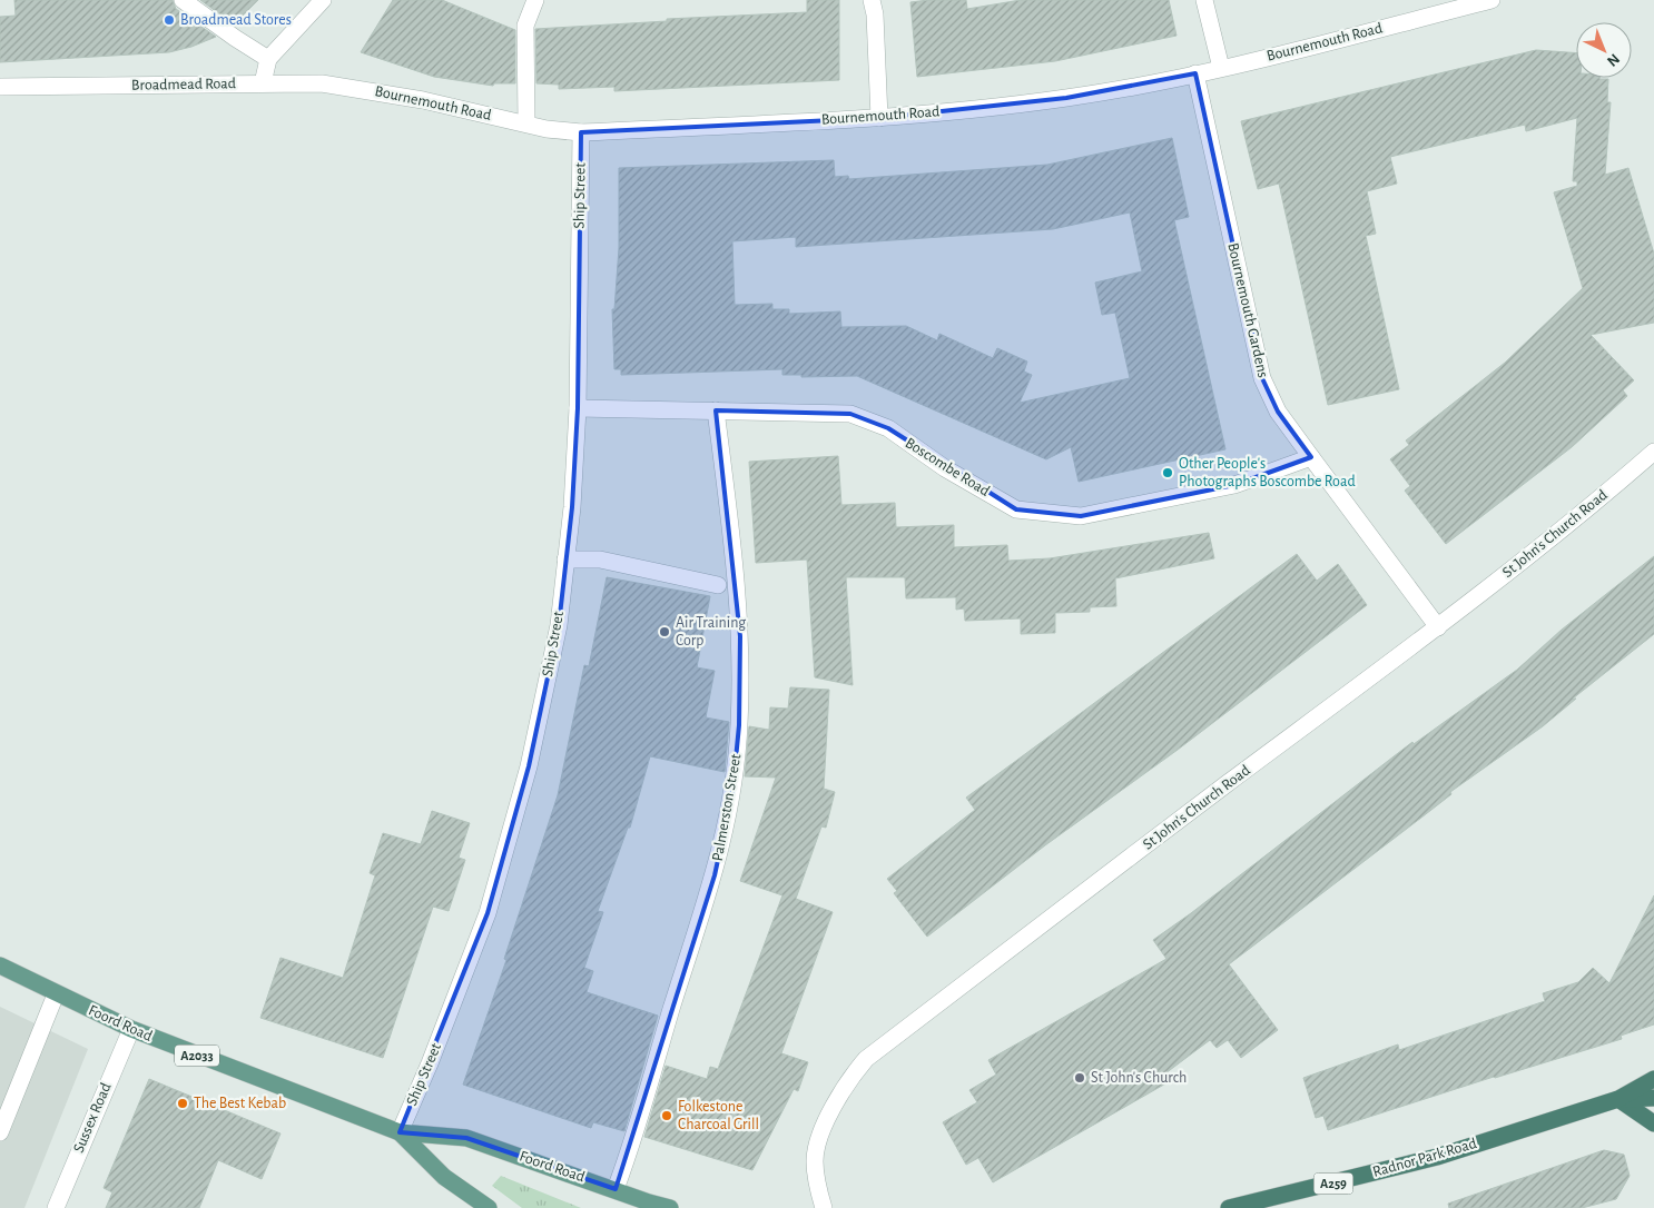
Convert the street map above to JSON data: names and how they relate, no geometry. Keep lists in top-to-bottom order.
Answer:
{
  "streets": {
    "highway": ["Radnor Park Road", "A259"],
    "main road": ["Foord Road", "A2033"],
    "street": [
      "Bournemouth Road",
      "Broadmead Road",
      "Ship Street",
      "Bournemouth Gardens",
      "Boscombe Road",
      "St John's Church Road",
      "Palmerston Street",
      "Sussex Road"
    ]
  },
  "crossings": [
    ["Bournemouth Road", "Broadmead Road"],
    ["Bournemouth Road", "Ship Street"],
    ["Bournemouth Road", "Bournemouth Gardens"],
    ["Ship Street", "Boscombe Road"],
    ["Ship Street", "Foord Road"],
    ["Bournemouth Gardens", "Boscombe Road"],
    ["Bournemouth Gardens", "St John's Church Road"],
    ["Boscombe Road", "Palmerston Street"],
    ["Palmerston Street", "Foord Road"],
    ["Foord Road", "Sussex Road"]
  ],
  "places": [
    "Broadmead Stores",
    "Other People's Photographs Boscombe Road",
    "Air Training Corp",
    "St John's Church",
    "The Best Kebab",
    "Folkestone Charcoal Grill"
  ],
  "north": "bottom right"
}
